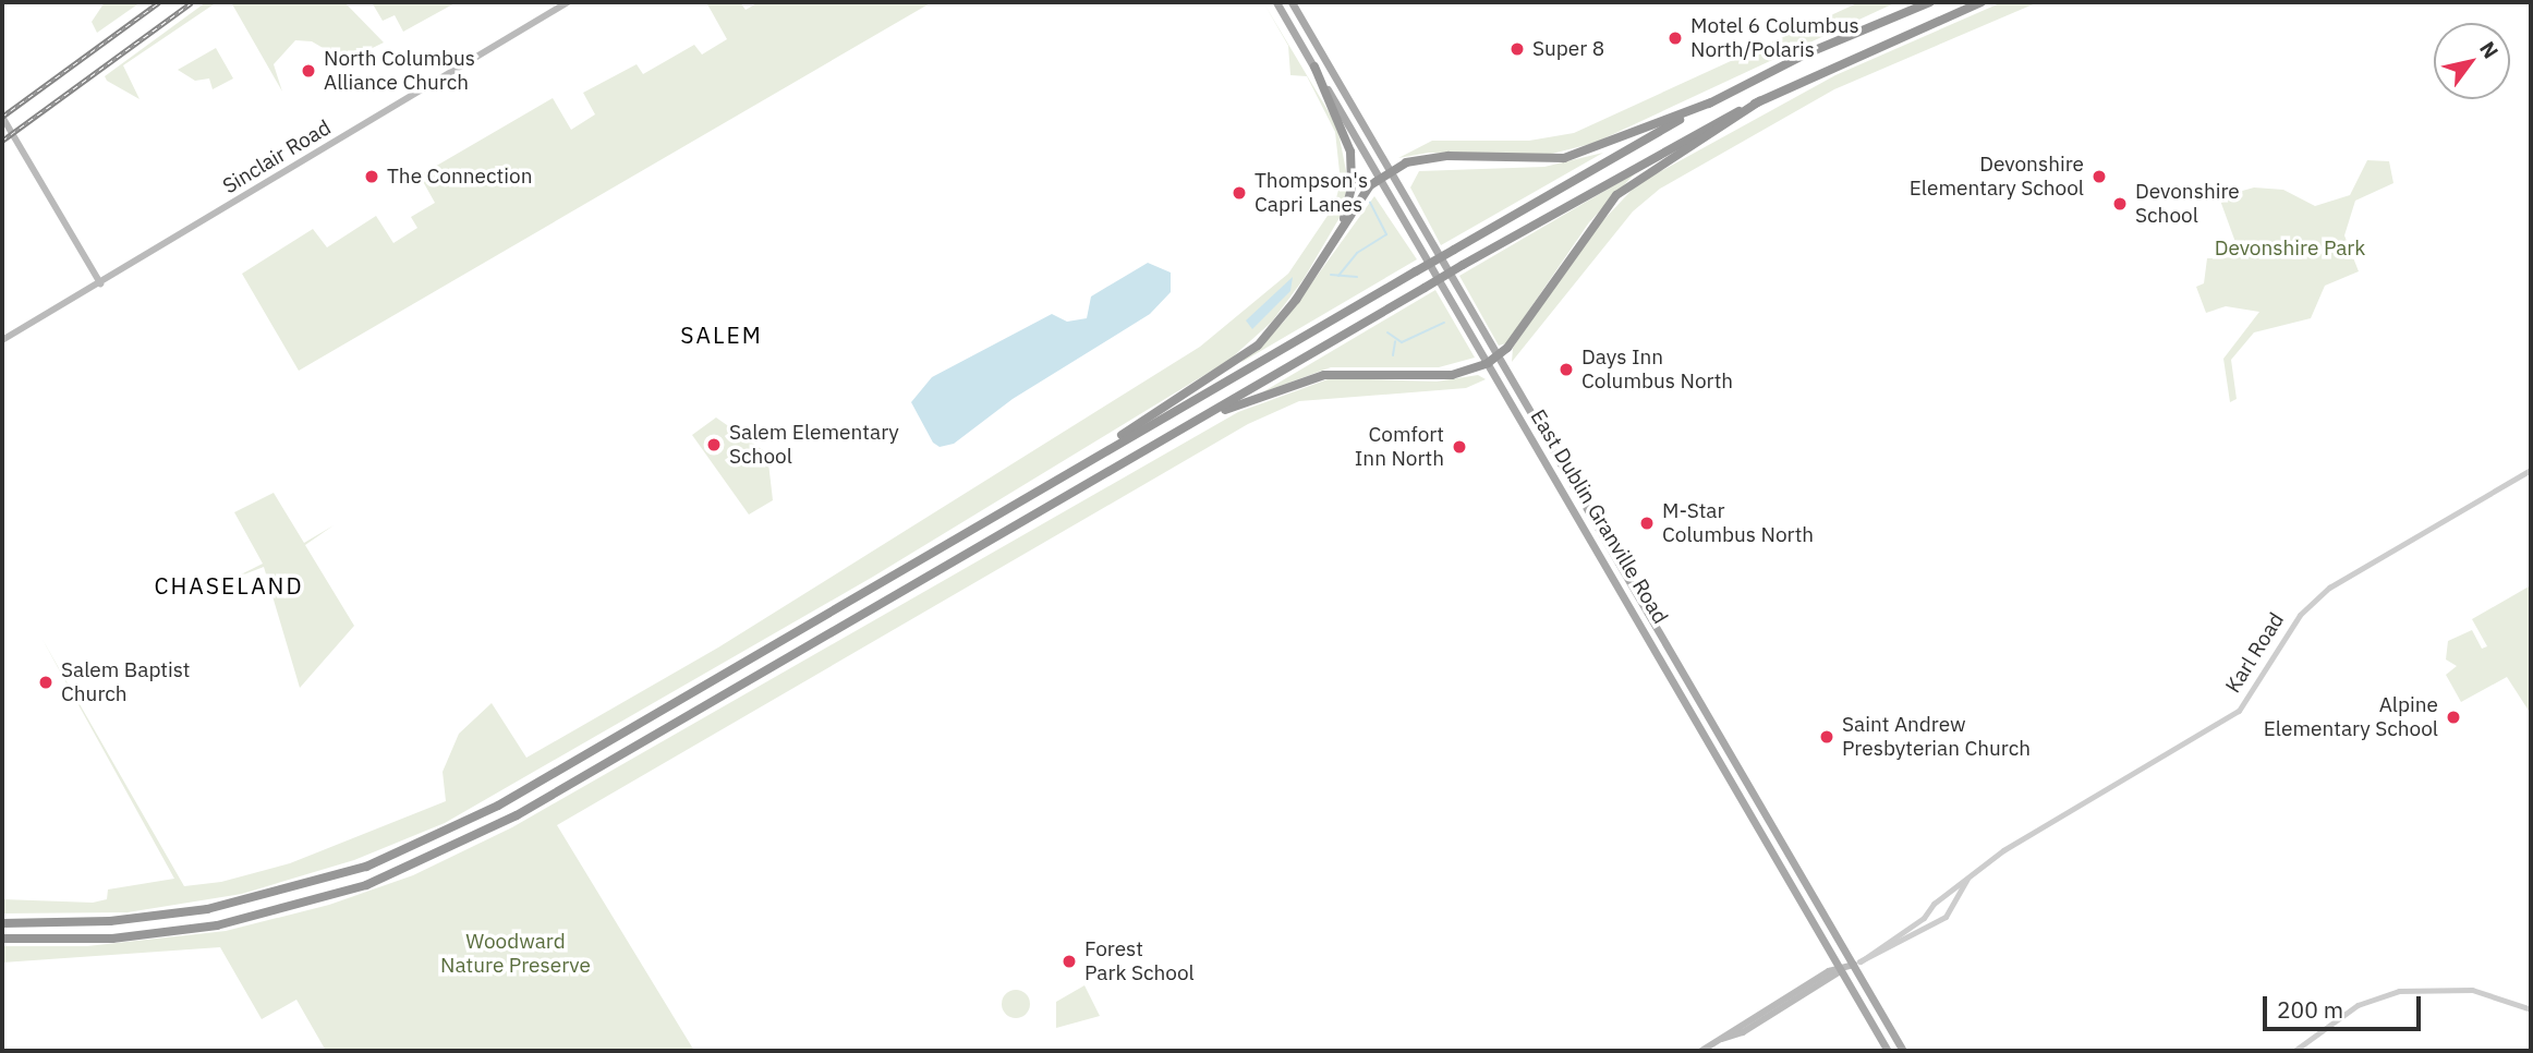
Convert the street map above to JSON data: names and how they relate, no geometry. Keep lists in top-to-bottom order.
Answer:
{
  "streets": {
    "main road": ["Sinclair Road", "East Dublin Granville Road"],
    "street": ["Karl Road"]
  },
  "districts": ["SALEM", "CHASELAND"],
  "parks": ["Devonshire Park", "Woodward Nature Preserve"],
  "places": [
    "Motel 6 Columbus North/Polaris",
    "Super 8",
    "North Columbus Alliance Church",
    "The Connection",
    "Devonshire Elementary School",
    "Thompson's Capri Lanes",
    "Devonshire School",
    "Days Inn Columbus North",
    "Salem Elementary School",
    "Comfort Inn North",
    "M-Star Columbus North",
    "Salem Baptist Church",
    "Alpine Elementary School",
    "Saint Andrew Presbyterian Church",
    "Forest Park School"
  ],
  "scale_bar": "200 m",
  "north": "top right"
}
